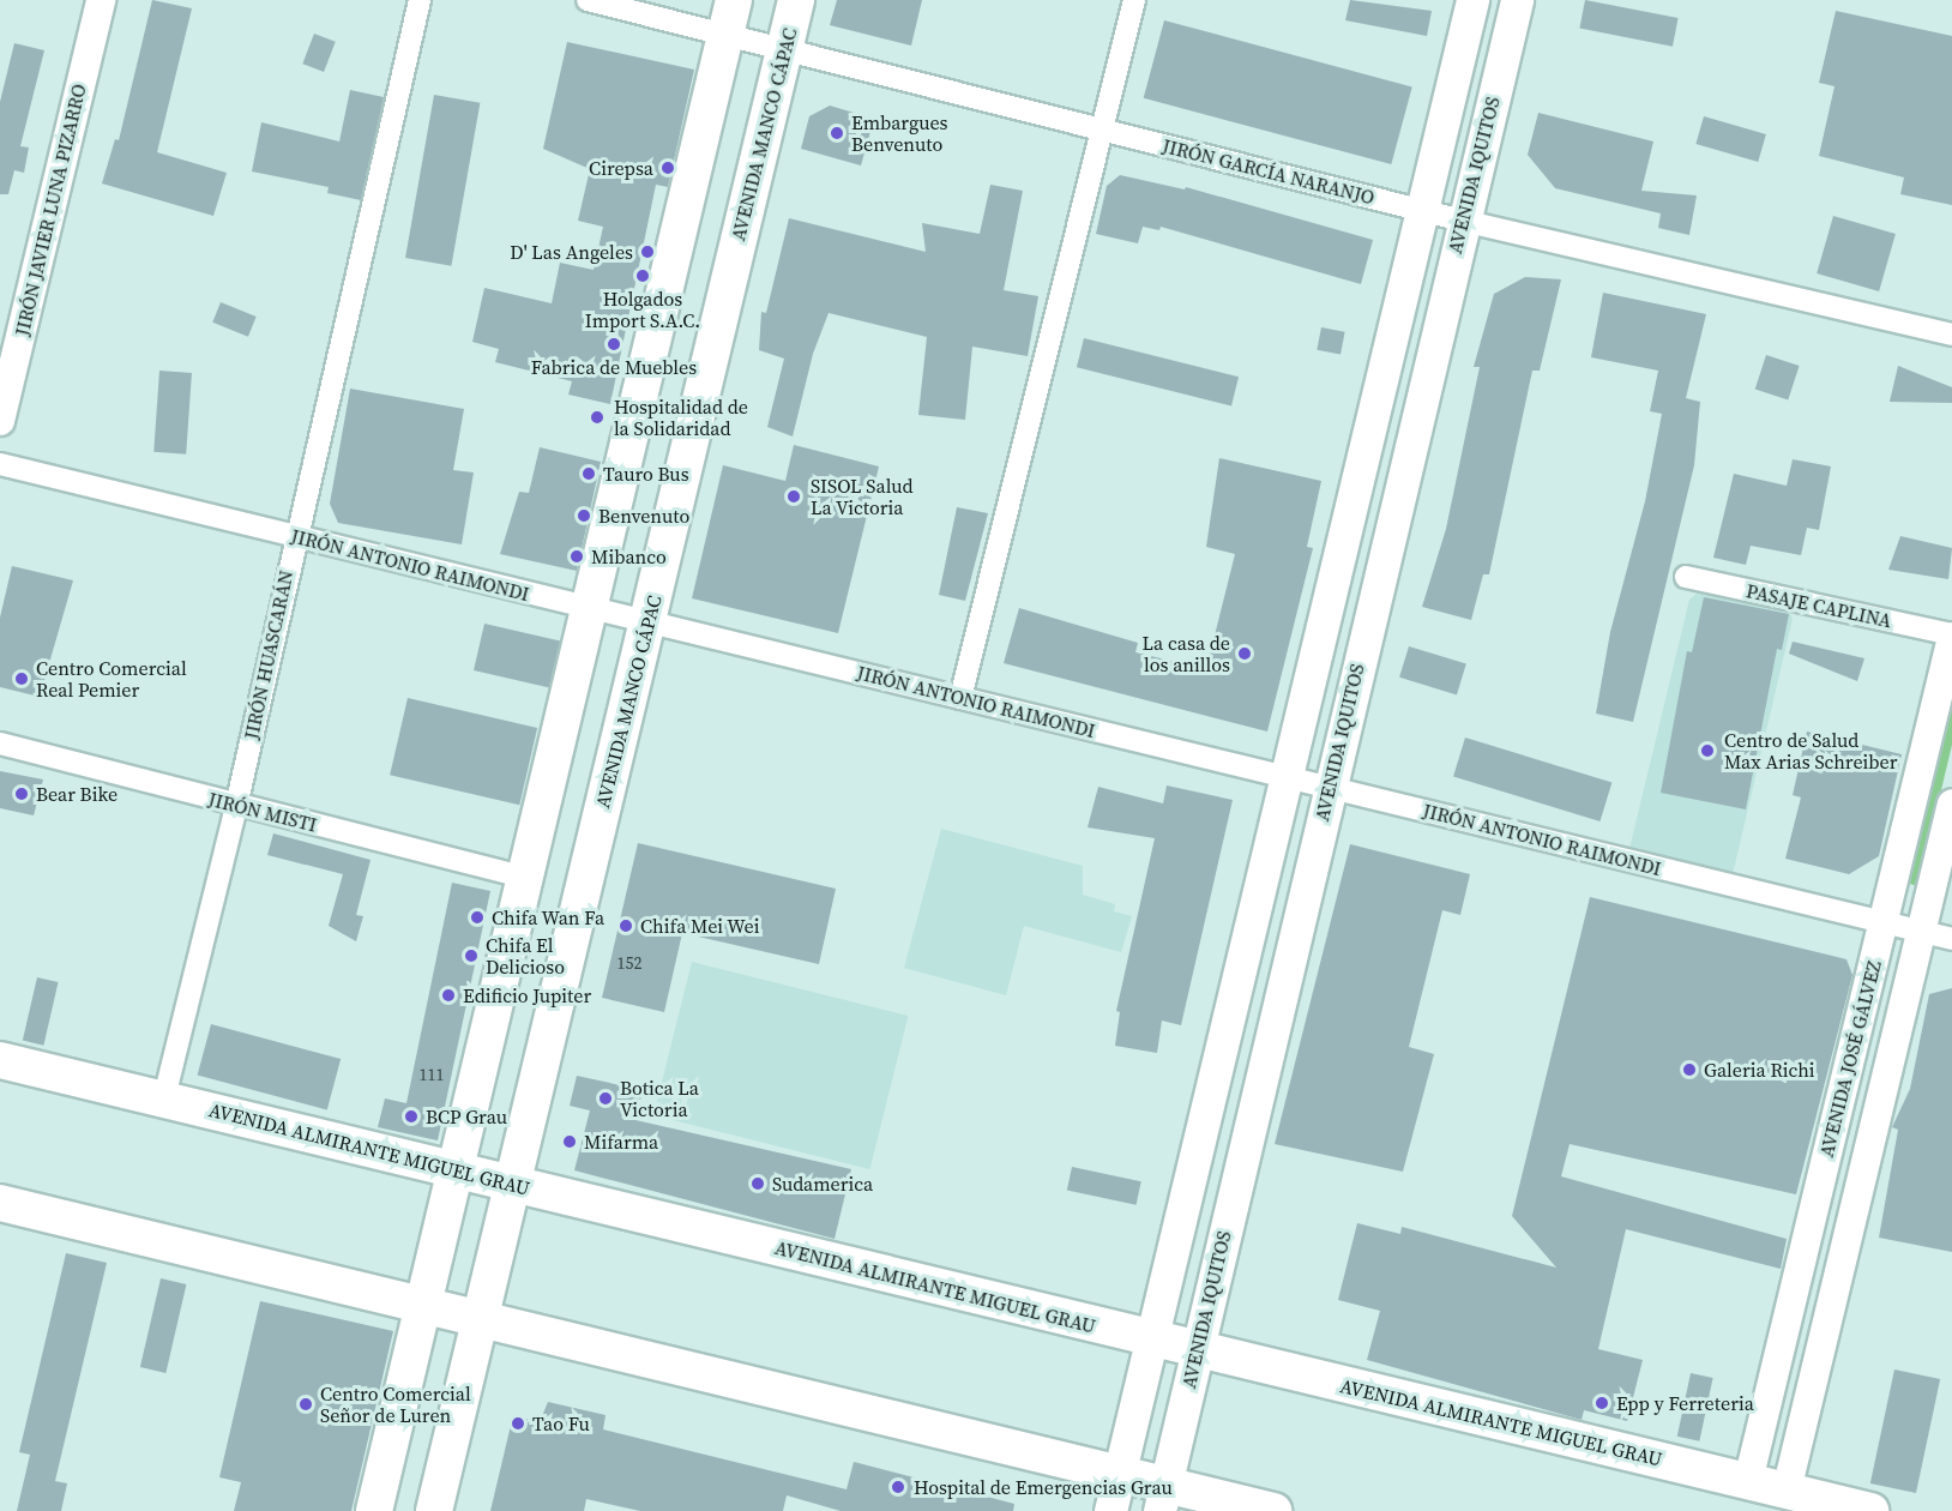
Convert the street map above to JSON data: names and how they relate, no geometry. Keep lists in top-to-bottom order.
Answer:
{
  "streets": {
    "main road": ["AVENIDA MANCO CÁPAC", "AVENIDA IQUITOS", "AVENIDA ALMIRANTE MIGUEL GRAU"],
    "street": [
      "JIRÓN GARCÍA NARANJO",
      "JIRÓN JAVIER LUNA PIZARRO",
      "JIRÓN ANTONIO RAIMONDI",
      "PASAJE CAPLINA",
      "JIRÓN HUASCARÁN",
      "JIRÓN MISTI",
      "AVENIDA JOSÉ GÁLVEZ"
    ]
  },
  "crossings": [
    ["AVENIDA MANCO CÁPAC", "JIRÓN GARCÍA NARANJO"],
    ["AVENIDA MANCO CÁPAC", "JIRÓN ANTONIO RAIMONDI"],
    ["AVENIDA MANCO CÁPAC", "AVENIDA ALMIRANTE MIGUEL GRAU"],
    ["JIRÓN GARCÍA NARANJO", "AVENIDA IQUITOS"],
    ["AVENIDA IQUITOS", "JIRÓN ANTONIO RAIMONDI"],
    ["AVENIDA IQUITOS", "AVENIDA ALMIRANTE MIGUEL GRAU"],
    ["JIRÓN ANTONIO RAIMONDI", "JIRÓN HUASCARÁN"],
    ["JIRÓN ANTONIO RAIMONDI", "AVENIDA JOSÉ GÁLVEZ"],
    ["PASAJE CAPLINA", "AVENIDA JOSÉ GÁLVEZ"],
    ["JIRÓN HUASCARÁN", "JIRÓN MISTI"],
    ["JIRÓN HUASCARÁN", "AVENIDA ALMIRANTE MIGUEL GRAU"],
    ["AVENIDA JOSÉ GÁLVEZ", "AVENIDA ALMIRANTE MIGUEL GRAU"]
  ],
  "places": [
    "Embargues Benvenuto",
    "Cirepsa",
    "D' Las Angeles",
    "Holgados Import S.A.C.",
    "Fabrica de Muebles",
    "Hospitalidad de la Solidaridad",
    "Tauro Bus",
    "SISOL Salud La Victoria",
    "Benvenuto",
    "Mibanco",
    "La casa de los anillos",
    "Centro Comercial Real Pemier",
    "Centro de Salud Max Arias Schreiber",
    "Bear Bike",
    "Chifa Wan Fa",
    "Chifa Mei Wei",
    "Chifa El Delicioso",
    "Edificio Jupiter",
    "Galeria Richi",
    "Botica La Victoria",
    "BCP Grau",
    "Mifarma",
    "Sudamerica",
    "Epp y Ferreteria",
    "Centro Comercial Señor de Luren",
    "Tao Fu",
    "Hospital de Emergencias Grau"
  ],
  "house_numbers": ["152", "111"]
}
